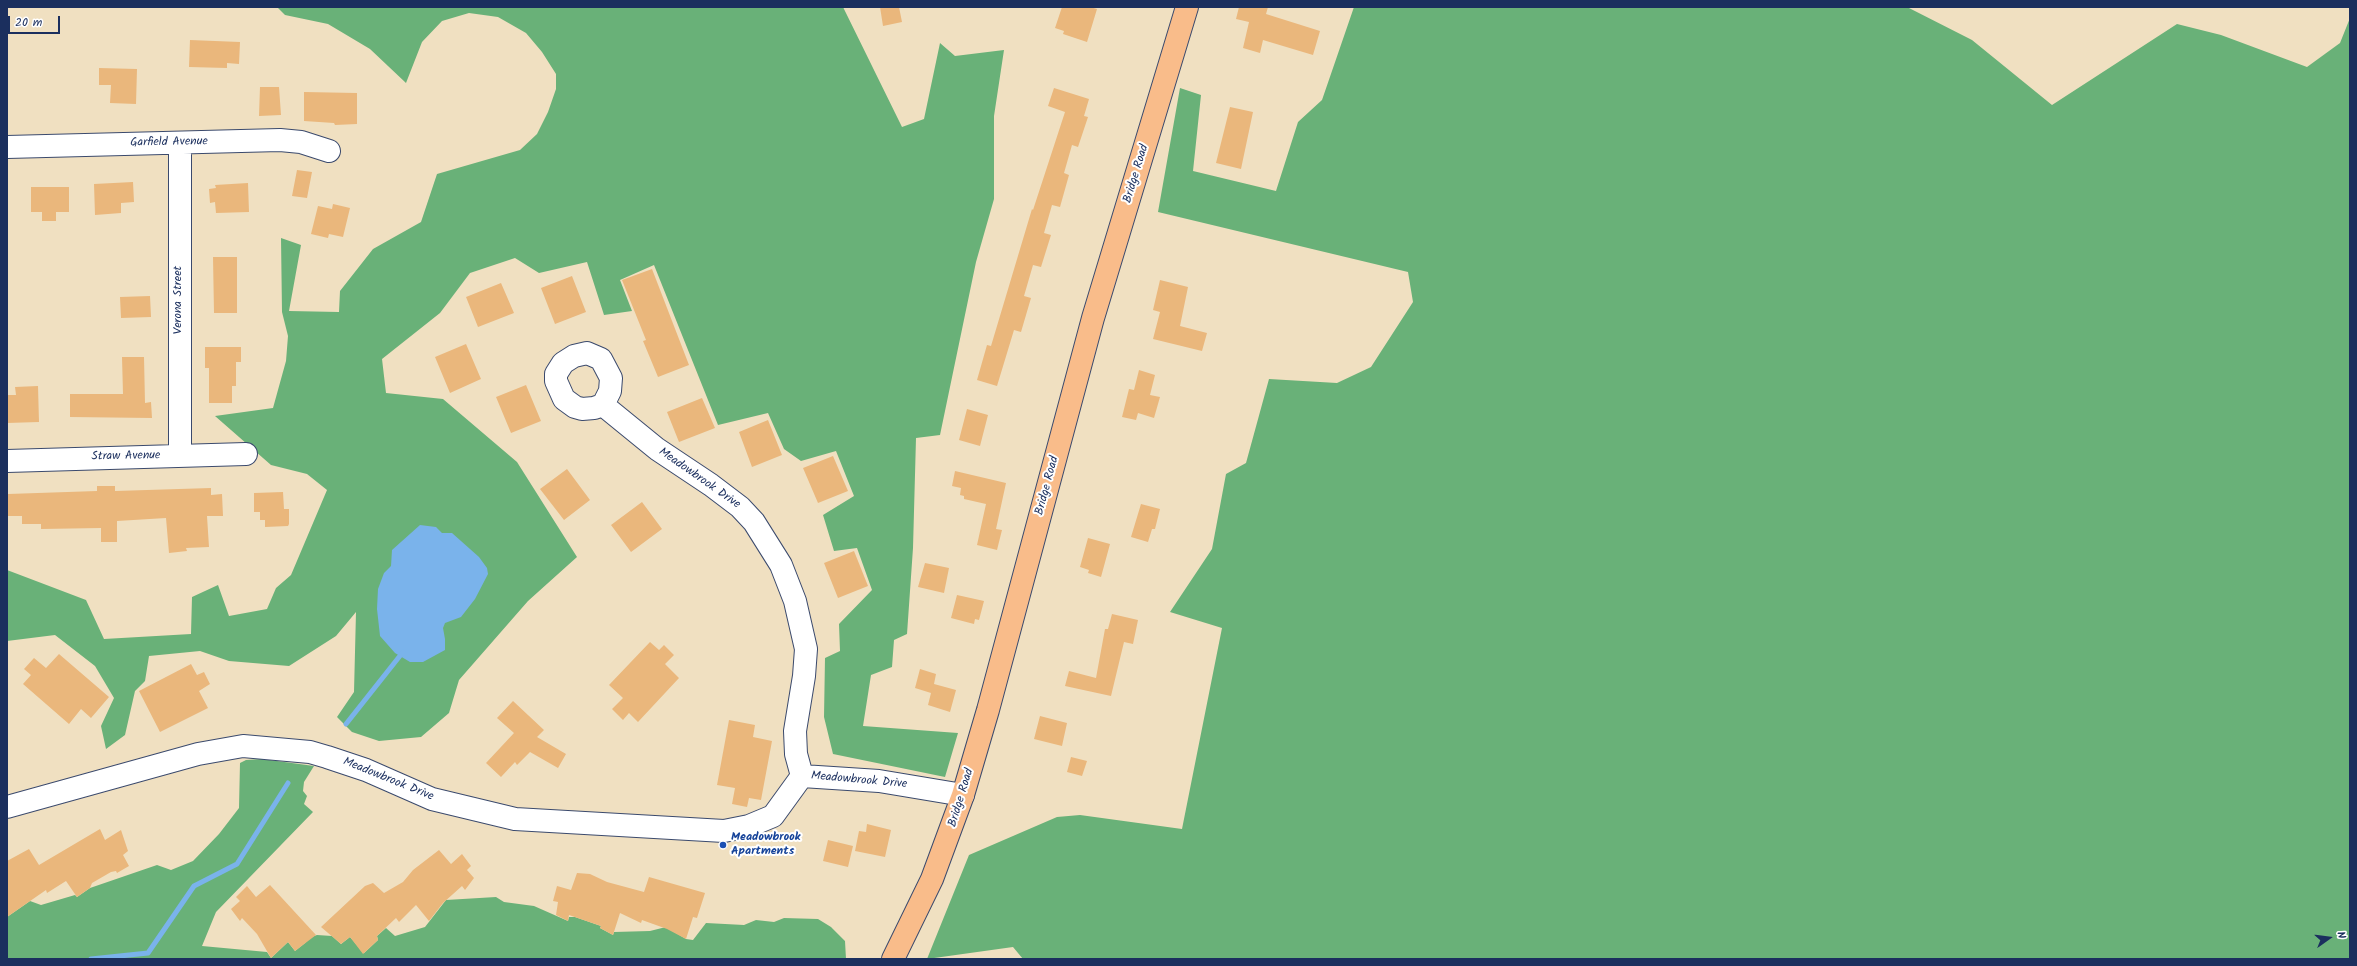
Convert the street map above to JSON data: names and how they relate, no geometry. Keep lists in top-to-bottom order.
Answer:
{
  "streets": {
    "main road": ["Bridge Road"],
    "street": [
      "Garfield Avenue",
      "Verona Street",
      "Straw Avenue",
      "Meadowbrook Drive"
    ]
  },
  "crossings": [
    ["Garfield Avenue", "Verona Street"],
    ["Bridge Road", "Meadowbrook Drive"],
    ["Verona Street", "Straw Avenue"]
  ],
  "places": ["Meadowbrook Apartments"],
  "scale_bar": "20 m",
  "north": "right"
}
